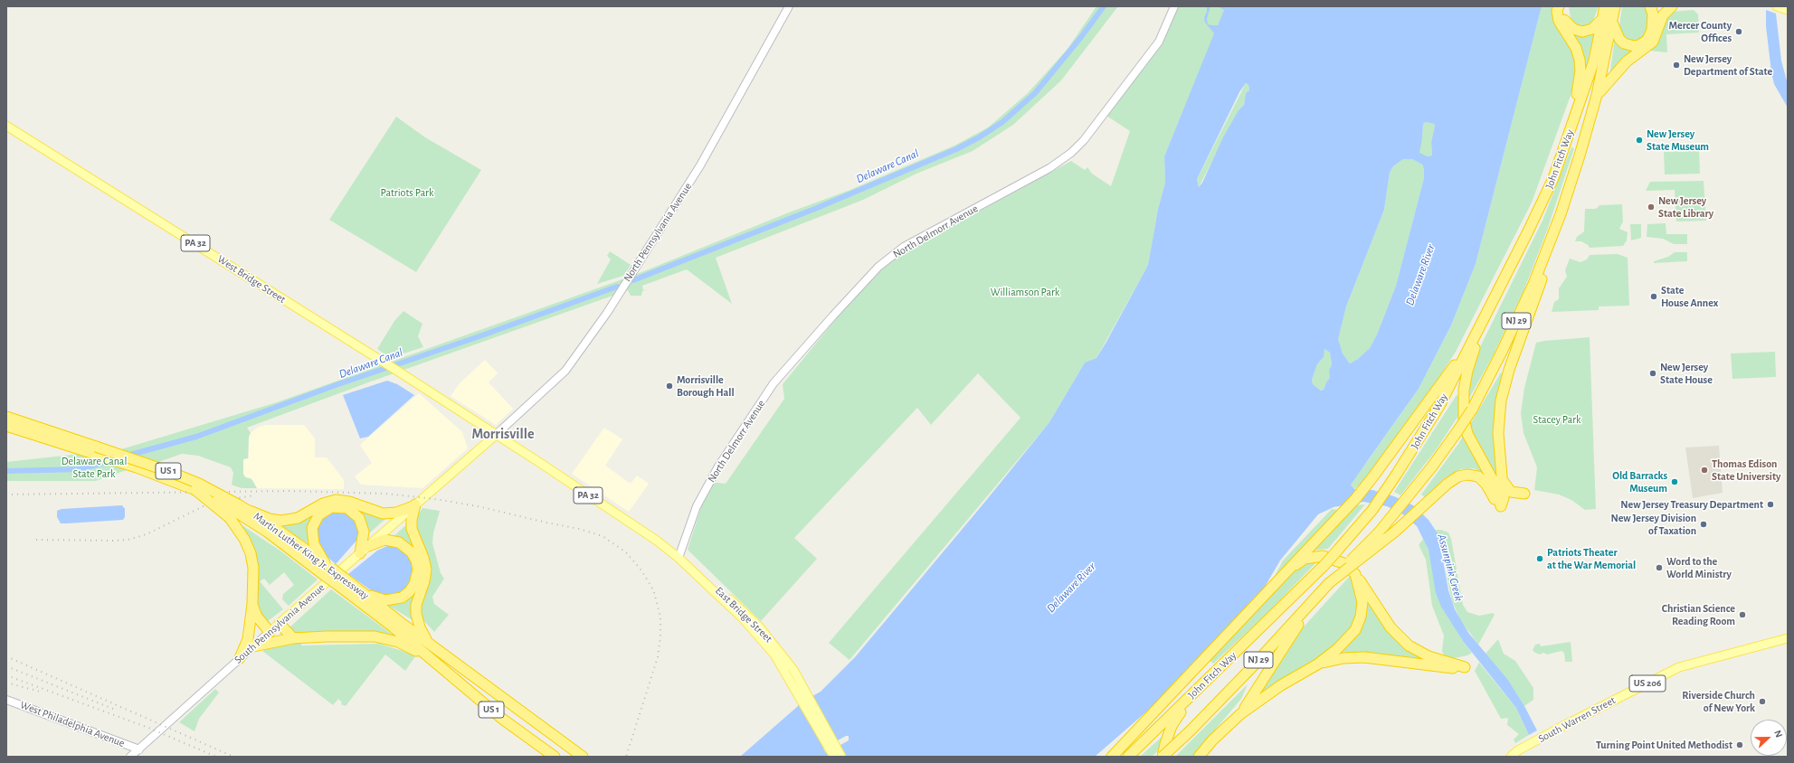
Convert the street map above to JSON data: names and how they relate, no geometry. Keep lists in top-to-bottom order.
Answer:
{
  "streets": {
    "highway": [
      "John Fitch Way",
      "NJ 29",
      "US 1",
      "Martin Luther King Jr. Expressway"
    ],
    "main road": [
      "North Delmorr Avenue",
      "North Pennsylvania Avenue",
      "PA 32",
      "West Bridge Street",
      "East Bridge Street",
      "South Pennsylvania Avenue",
      "US 206",
      "South Warren Street",
      "West Philadelphia Avenue"
    ]
  },
  "crossings": [
    ["John Fitch Way", "NJ 29"],
    ["North Delmorr Avenue", "East Bridge Street"],
    ["North Pennsylvania Avenue", "West Bridge Street"],
    ["North Pennsylvania Avenue", "East Bridge Street"],
    ["North Pennsylvania Avenue", "South Pennsylvania Avenue"],
    ["West Bridge Street", "East Bridge Street"],
    ["West Bridge Street", "South Pennsylvania Avenue"],
    ["East Bridge Street", "South Pennsylvania Avenue"],
    ["South Pennsylvania Avenue", "West Philadelphia Avenue"]
  ],
  "districts": ["Morrisville"],
  "water": ["Delaware Canal", "Delaware River", "Assunpink Creek"],
  "parks": [
    "Patriots Park",
    "Williamson Park",
    "Stacey Park",
    "Delaware Canal State Park"
  ],
  "places": [
    "Mercer County Offices",
    "New Jersey Department of State",
    "New Jersey State Museum",
    "New Jersey State Library",
    "State House Annex",
    "New Jersey State House",
    "Morrisville Borough Hall",
    "Thomas Edison State University",
    "Old Barracks Museum",
    "New Jersey Treasury Department",
    "New Jersey Division of Taxation",
    "Patriots Theater at the War Memorial",
    "Word to the World Ministry",
    "Christian Science Reading Room",
    "Riverside Church of New York",
    "Turning Point United Methodist"
  ],
  "north": "right"
}
